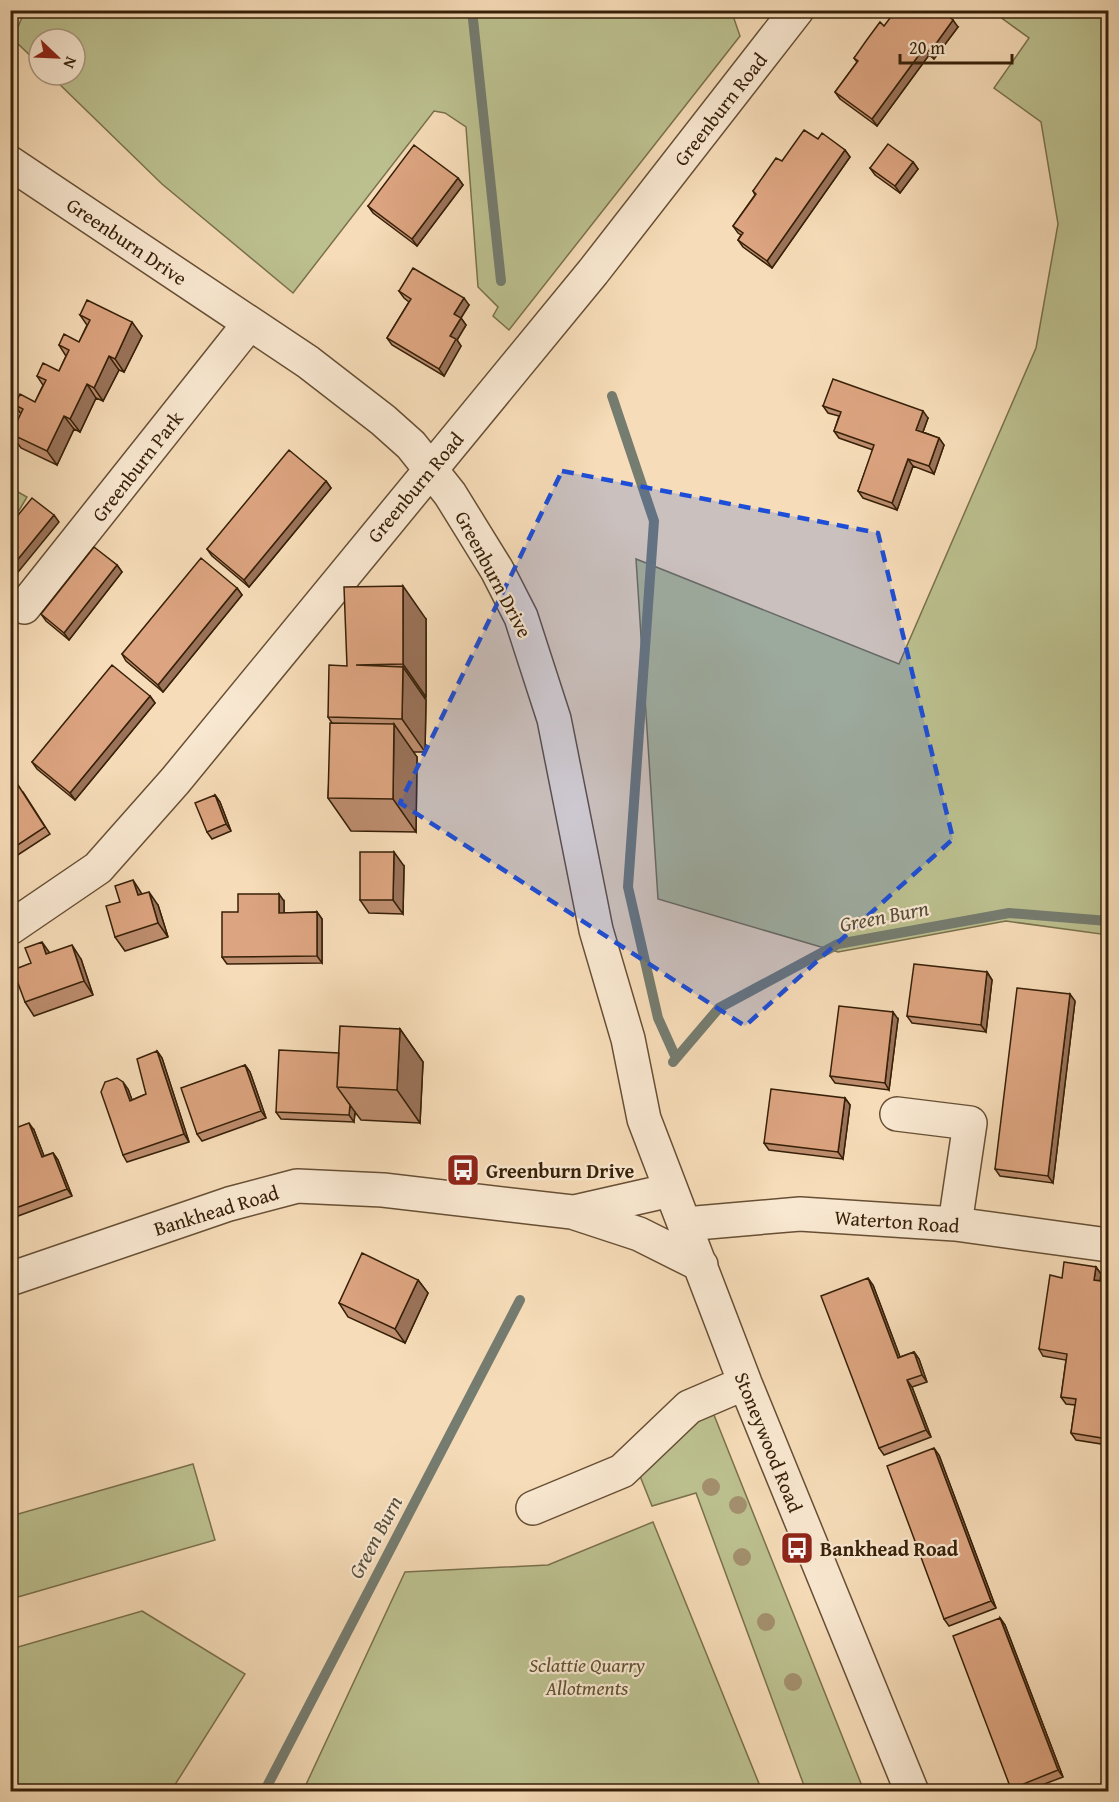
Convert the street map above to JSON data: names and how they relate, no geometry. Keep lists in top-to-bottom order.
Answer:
{
  "streets": {
    "street": [
      "Greenburn Road",
      "Greenburn Drive",
      "Greenburn Park",
      "Bankhead Road",
      "Waterton Road",
      "Stoneywood Road"
    ]
  },
  "crossings": [
    ["Greenburn Road", "Greenburn Drive"],
    ["Greenburn Drive", "Greenburn Park"],
    ["Greenburn Drive", "Bankhead Road"],
    ["Greenburn Drive", "Waterton Road"],
    ["Greenburn Drive", "Stoneywood Road"],
    ["Bankhead Road", "Stoneywood Road"],
    ["Waterton Road", "Stoneywood Road"]
  ],
  "water": ["Green Burn"],
  "parks": ["Sclattie Quarry Allotments"],
  "places": {
    "bus stop": ["Greenburn Drive", "Bankhead Road"]
  },
  "scale_bar": "20 m",
  "north": "bottom right"
}
